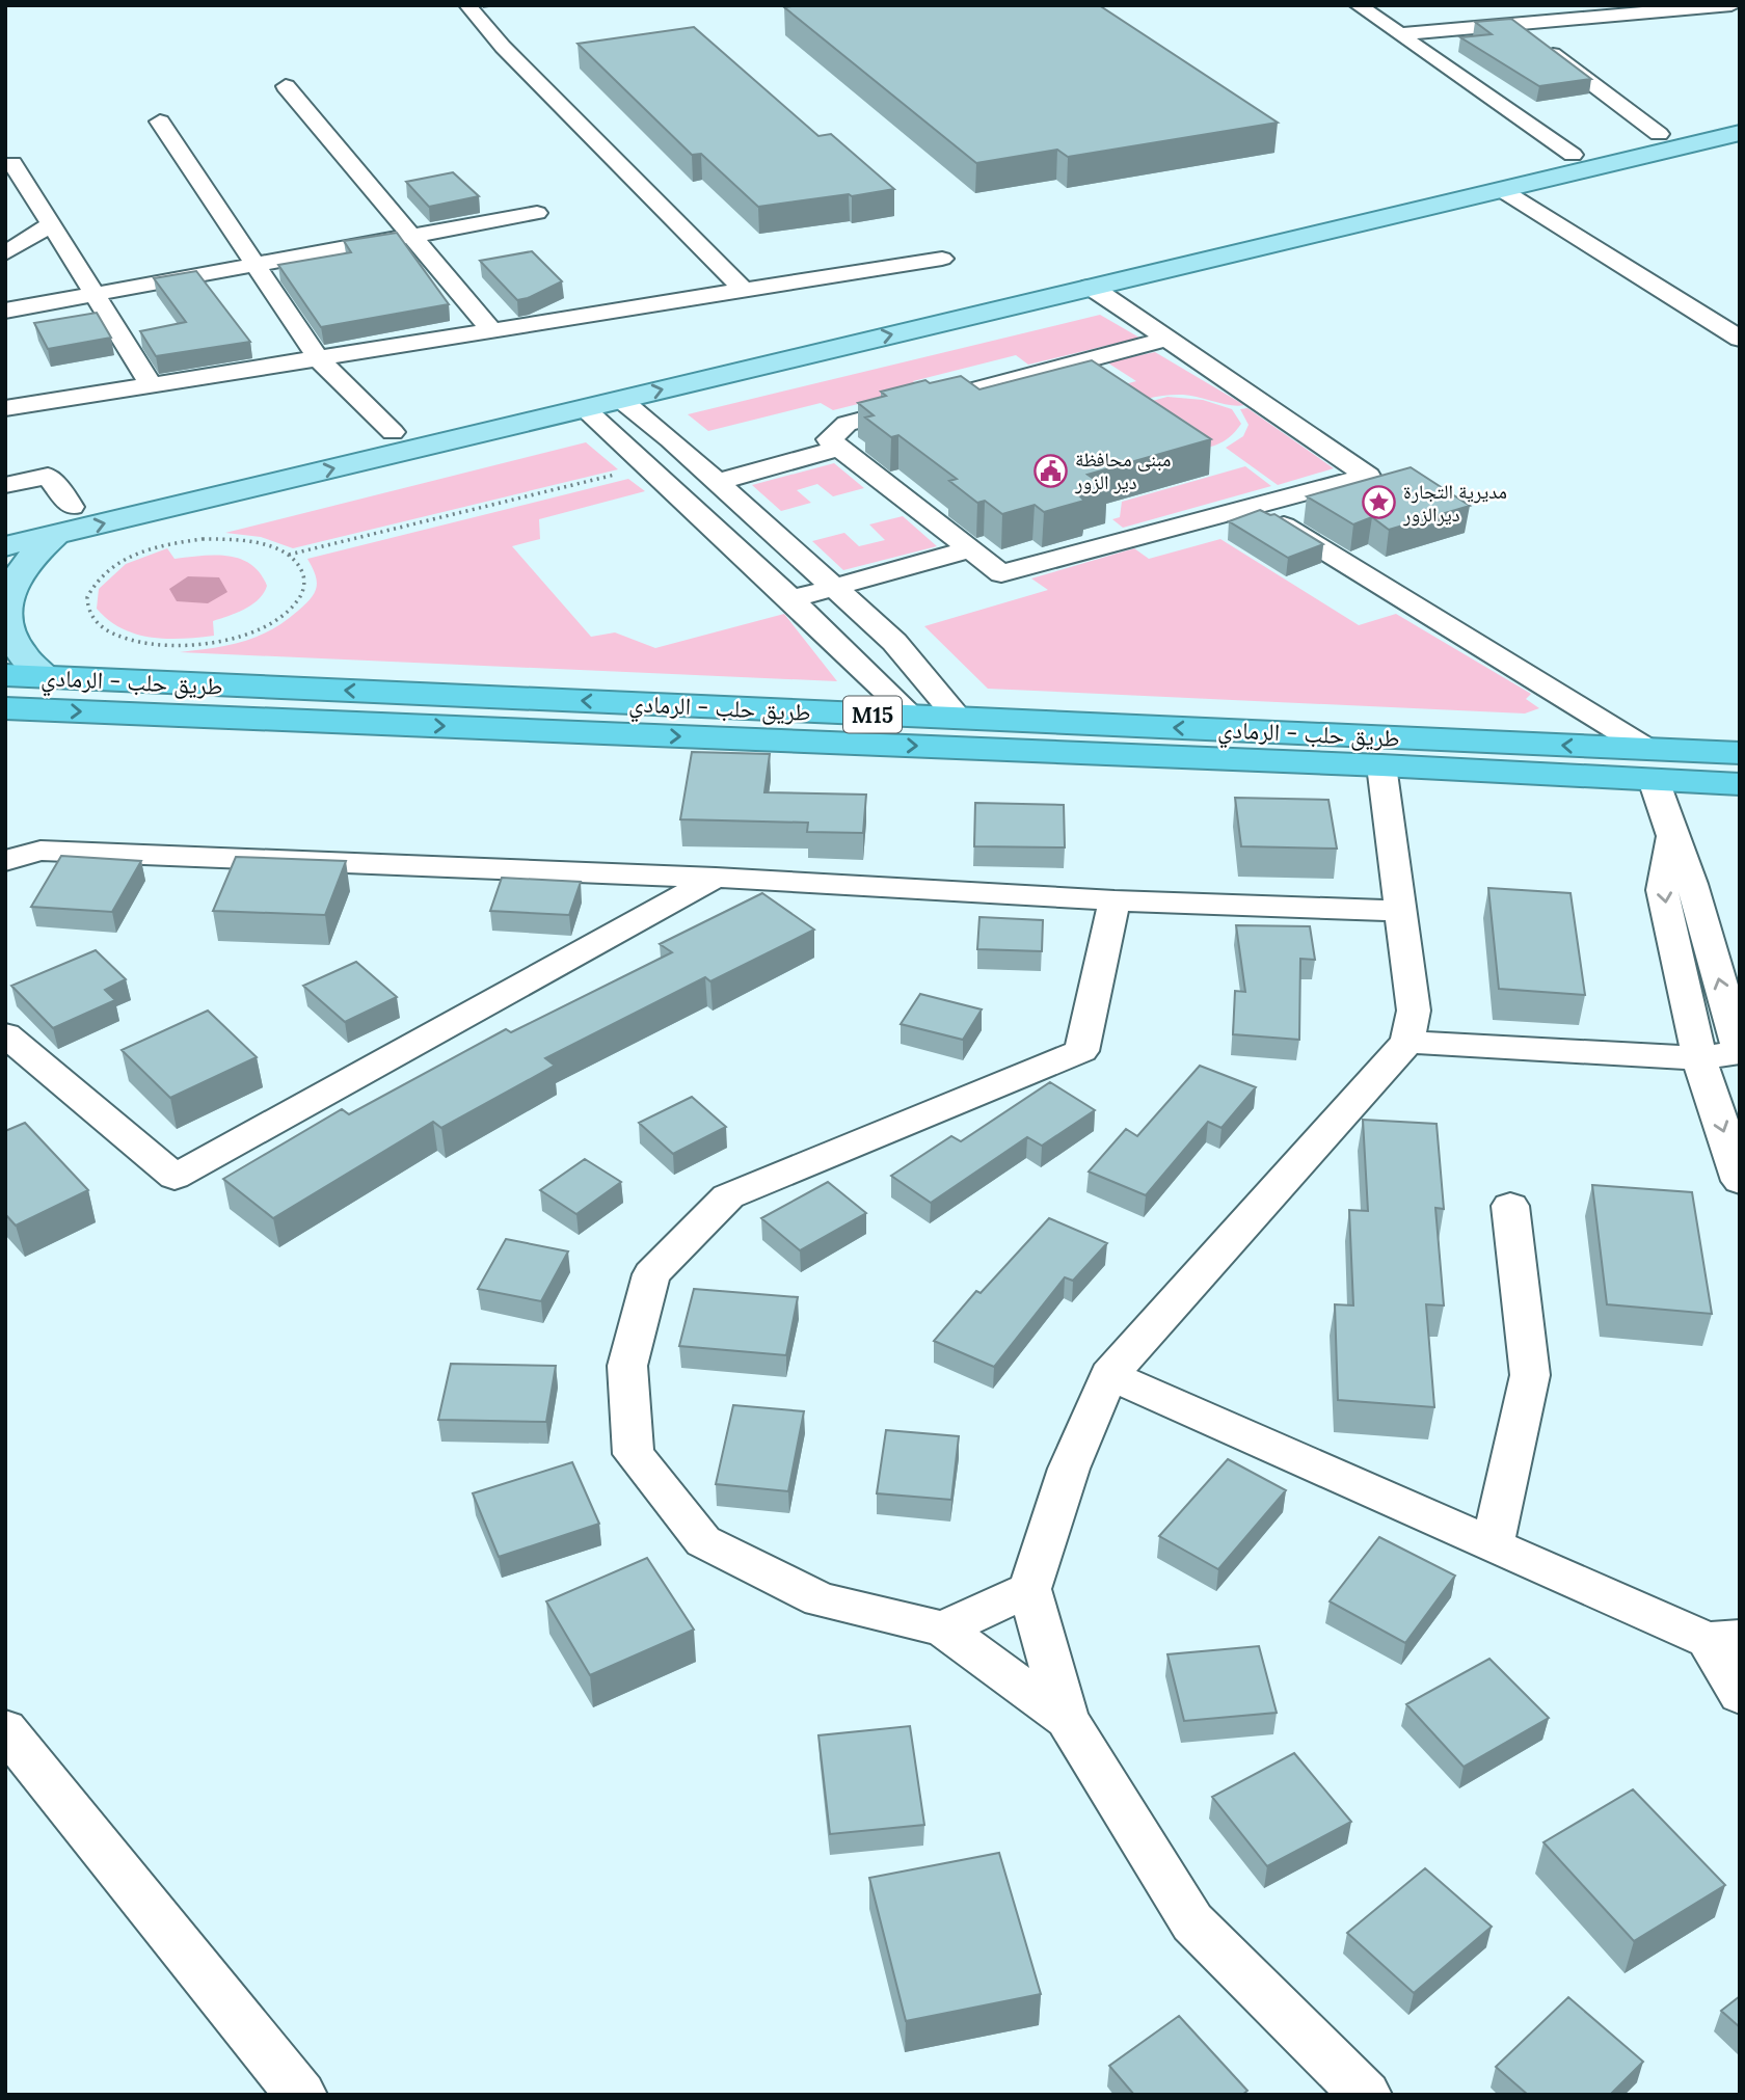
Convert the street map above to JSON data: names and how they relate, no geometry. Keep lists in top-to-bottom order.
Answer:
{
  "streets": {
    "highway": ["طريق حلب - الرمادي", "M15"]
  },
  "places": {
    "public building": ["مبنى محافظة دير الزور"],
    "place": ["مديرية التجارة ديرالزور"]
  }
}
